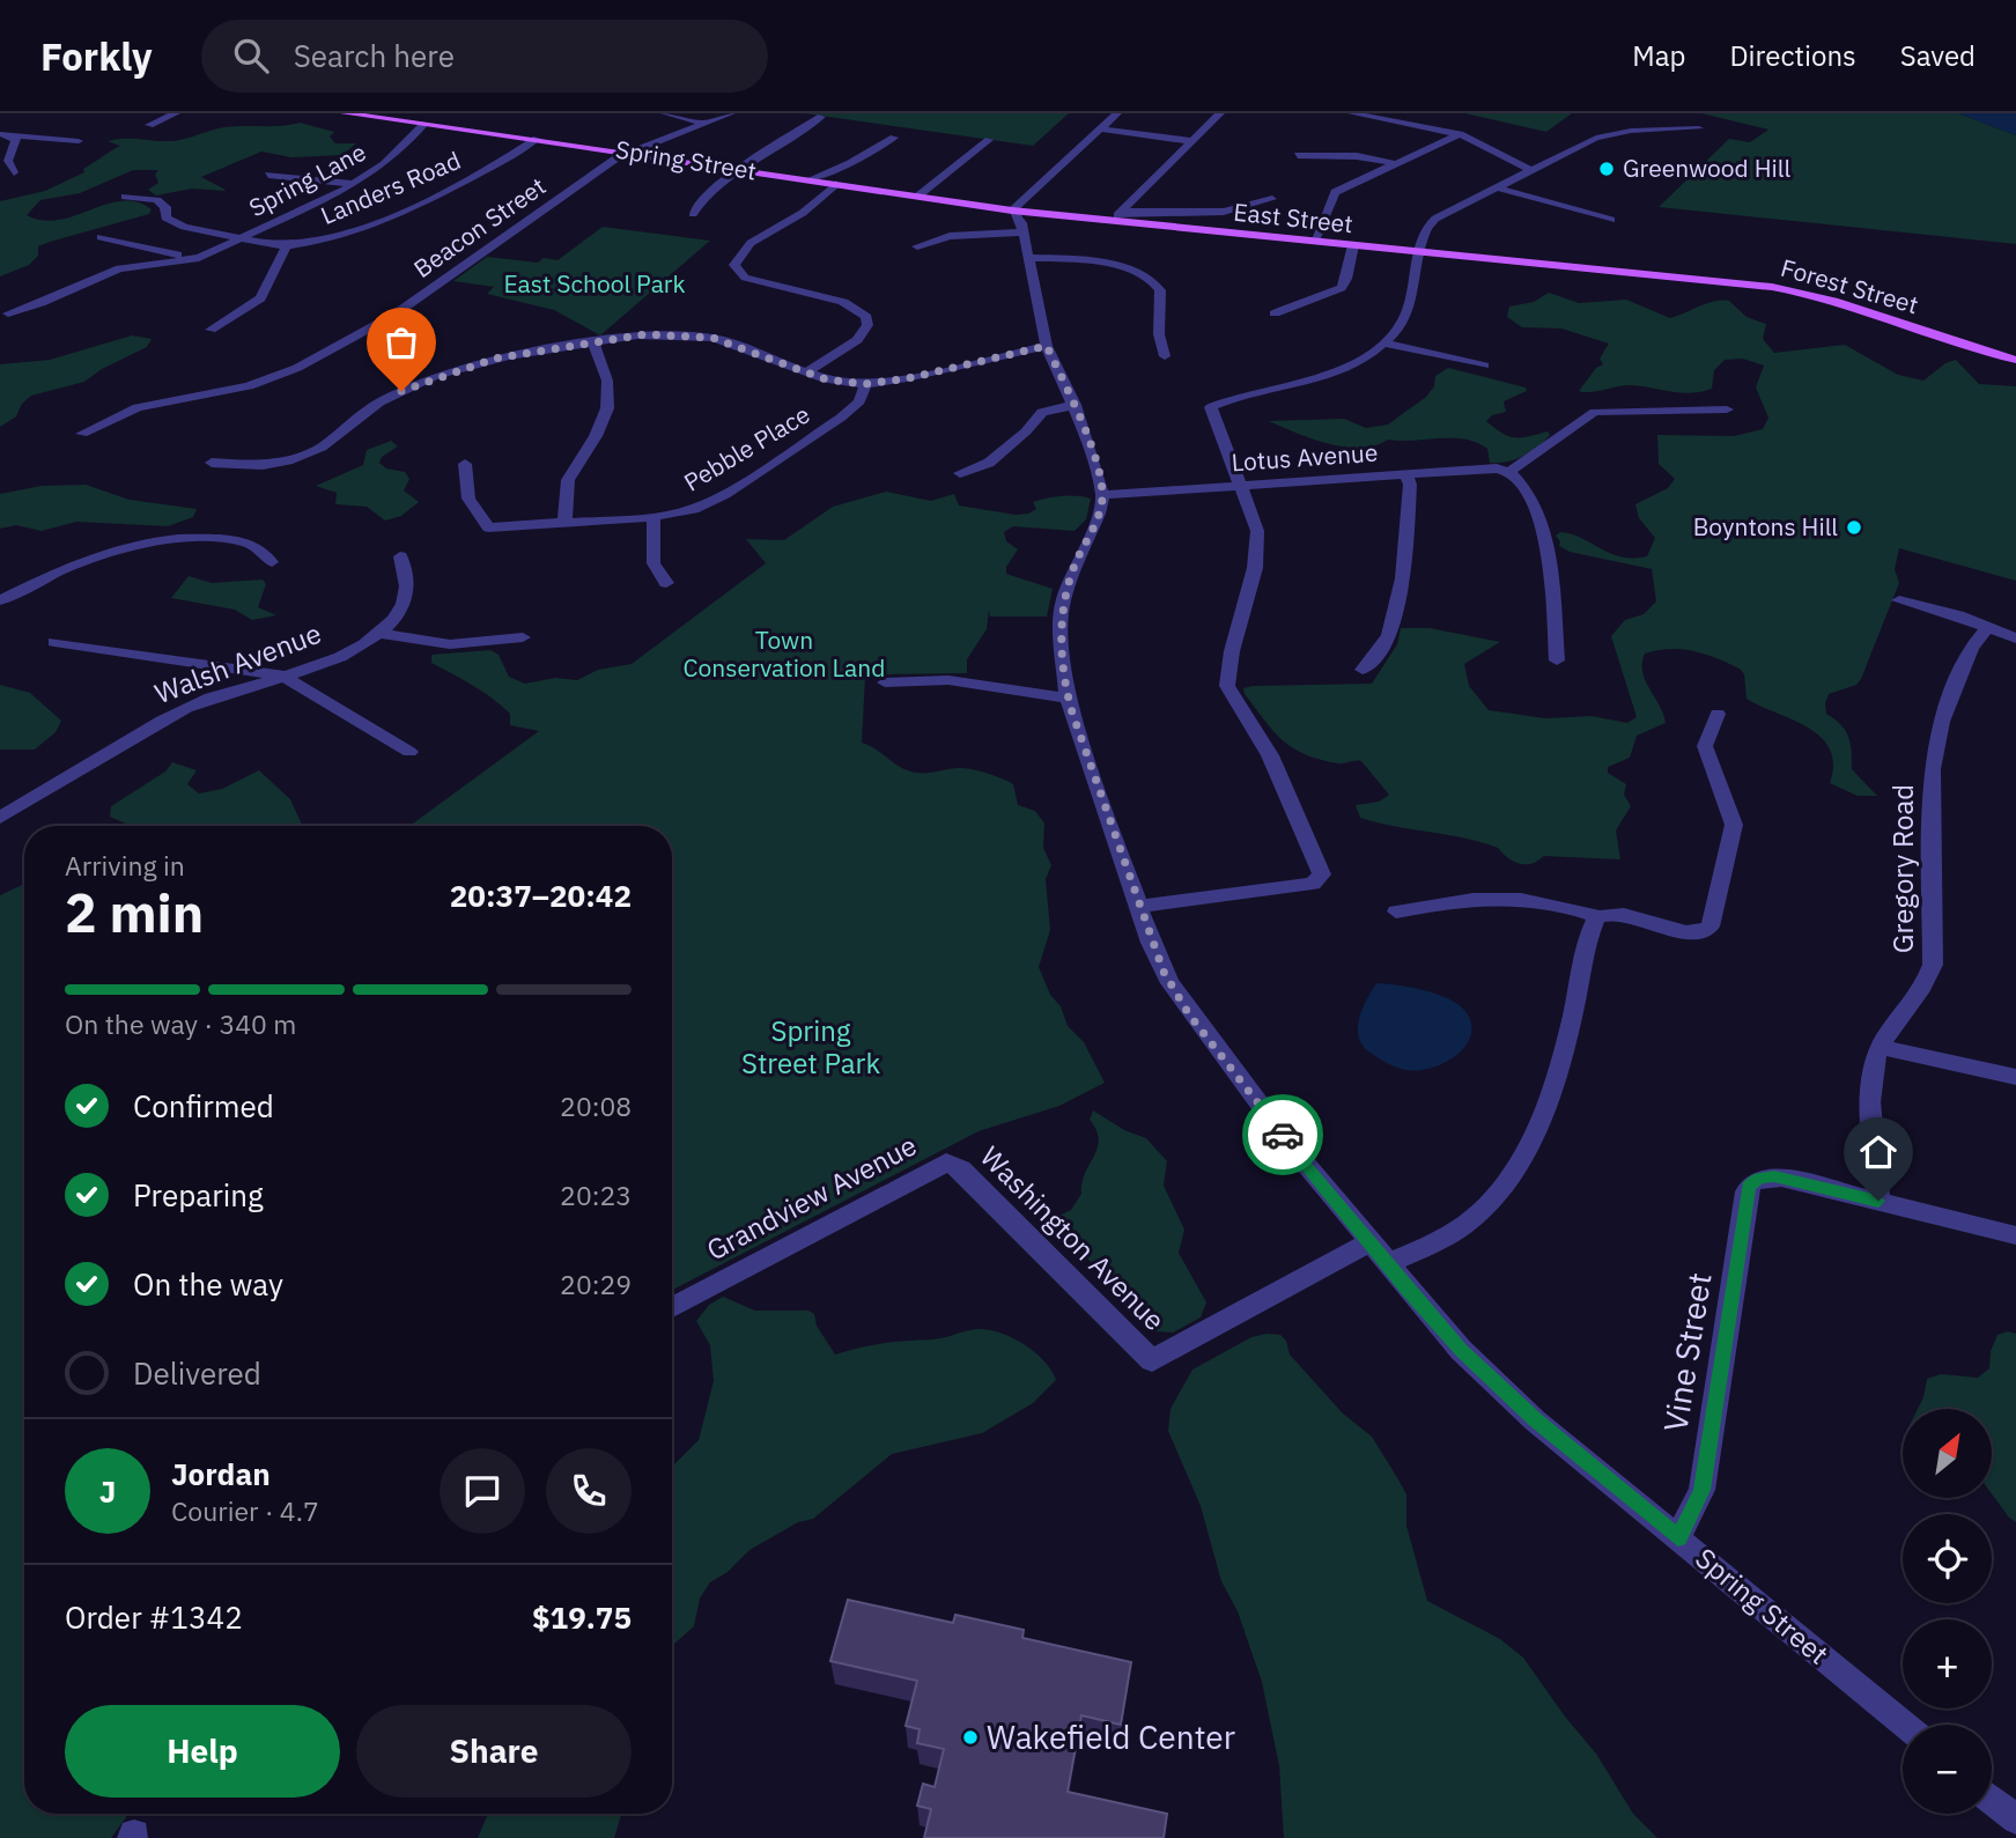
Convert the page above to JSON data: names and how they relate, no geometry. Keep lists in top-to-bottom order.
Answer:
{
  "streets": {
    "main road": ["Spring Street", "East Street", "Forest Street"],
    "street": [
      "Spring Lane",
      "Landers Road",
      "Beacon Street",
      "Pebble Place",
      "Lotus Avenue",
      "Walsh Avenue",
      "Gregory Road",
      "Grandview Avenue",
      "Washington Avenue",
      "Vine Street"
    ]
  },
  "crossings": [
    ["Spring Street", "Spring Lane"],
    ["Spring Street", "Landers Road"],
    ["Spring Street", "East Street"],
    ["Spring Street", "Beacon Street"],
    ["Spring Street", "Lotus Avenue"],
    ["Spring Street", "Washington Avenue"],
    ["Spring Street", "Vine Street"],
    ["Spring Lane", "Landers Road"],
    ["East Street", "Forest Street"],
    ["Gregory Road", "Vine Street"],
    ["Grandview Avenue", "Washington Avenue"]
  ],
  "parks": ["East School Park", "Town Conservation Land", "Spring Street Park"],
  "places": ["Greenwood Hill", "Boyntons Hill", "Wakefield Center"],
  "north": "top right",
  "page": {
    "header": "Forkly",
    "search": "Search here",
    "nav": ["Map", "Directions", "Saved"],
    "heading": ["2 min", "Arriving in", "20:37–20:42"],
    "panel": [
      "Jordan",
      "Courier · 4.7",
      "Order #1342",
      "$19.75"
    ],
    "bar": "On the way · 340 m",
    "list": [
      ["Confirmed", "20:08"],
      ["Preparing", "20:23"],
      ["On the way", "20:29"],
      "Delivered"
    ],
    "map_buttons": ["+", "−"],
    "round": "J",
    "buttons": ["Help", "Share"]
  }
}
